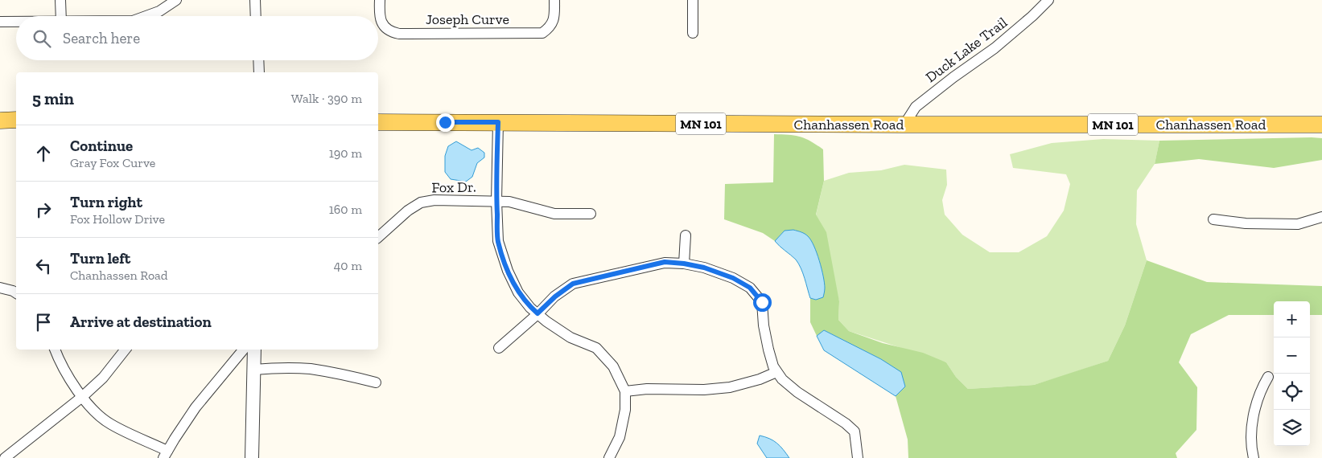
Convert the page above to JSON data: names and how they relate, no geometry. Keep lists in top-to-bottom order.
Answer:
{
  "streets": {
    "main road": ["MN 101", "Chanhassen Road"],
    "street": ["Joseph Curve", "Duck Lake Trail", "Fox Dr."]
  },
  "crossings": [
    ["Duck Lake Trail", "Chanhassen Road"]
  ],
  "page": {
    "search": "Search here",
    "heading": ["5 min", "Walk · 390 m"],
    "list": [
      ["Continue", "Gray Fox Curve", "190 m"],
      ["Turn right", "Fox Hollow Drive", "160 m"],
      ["Turn left", "Chanhassen Road", "40 m"],
      "Arrive at destination"
    ],
    "map_buttons": ["+", "−"]
  }
}
